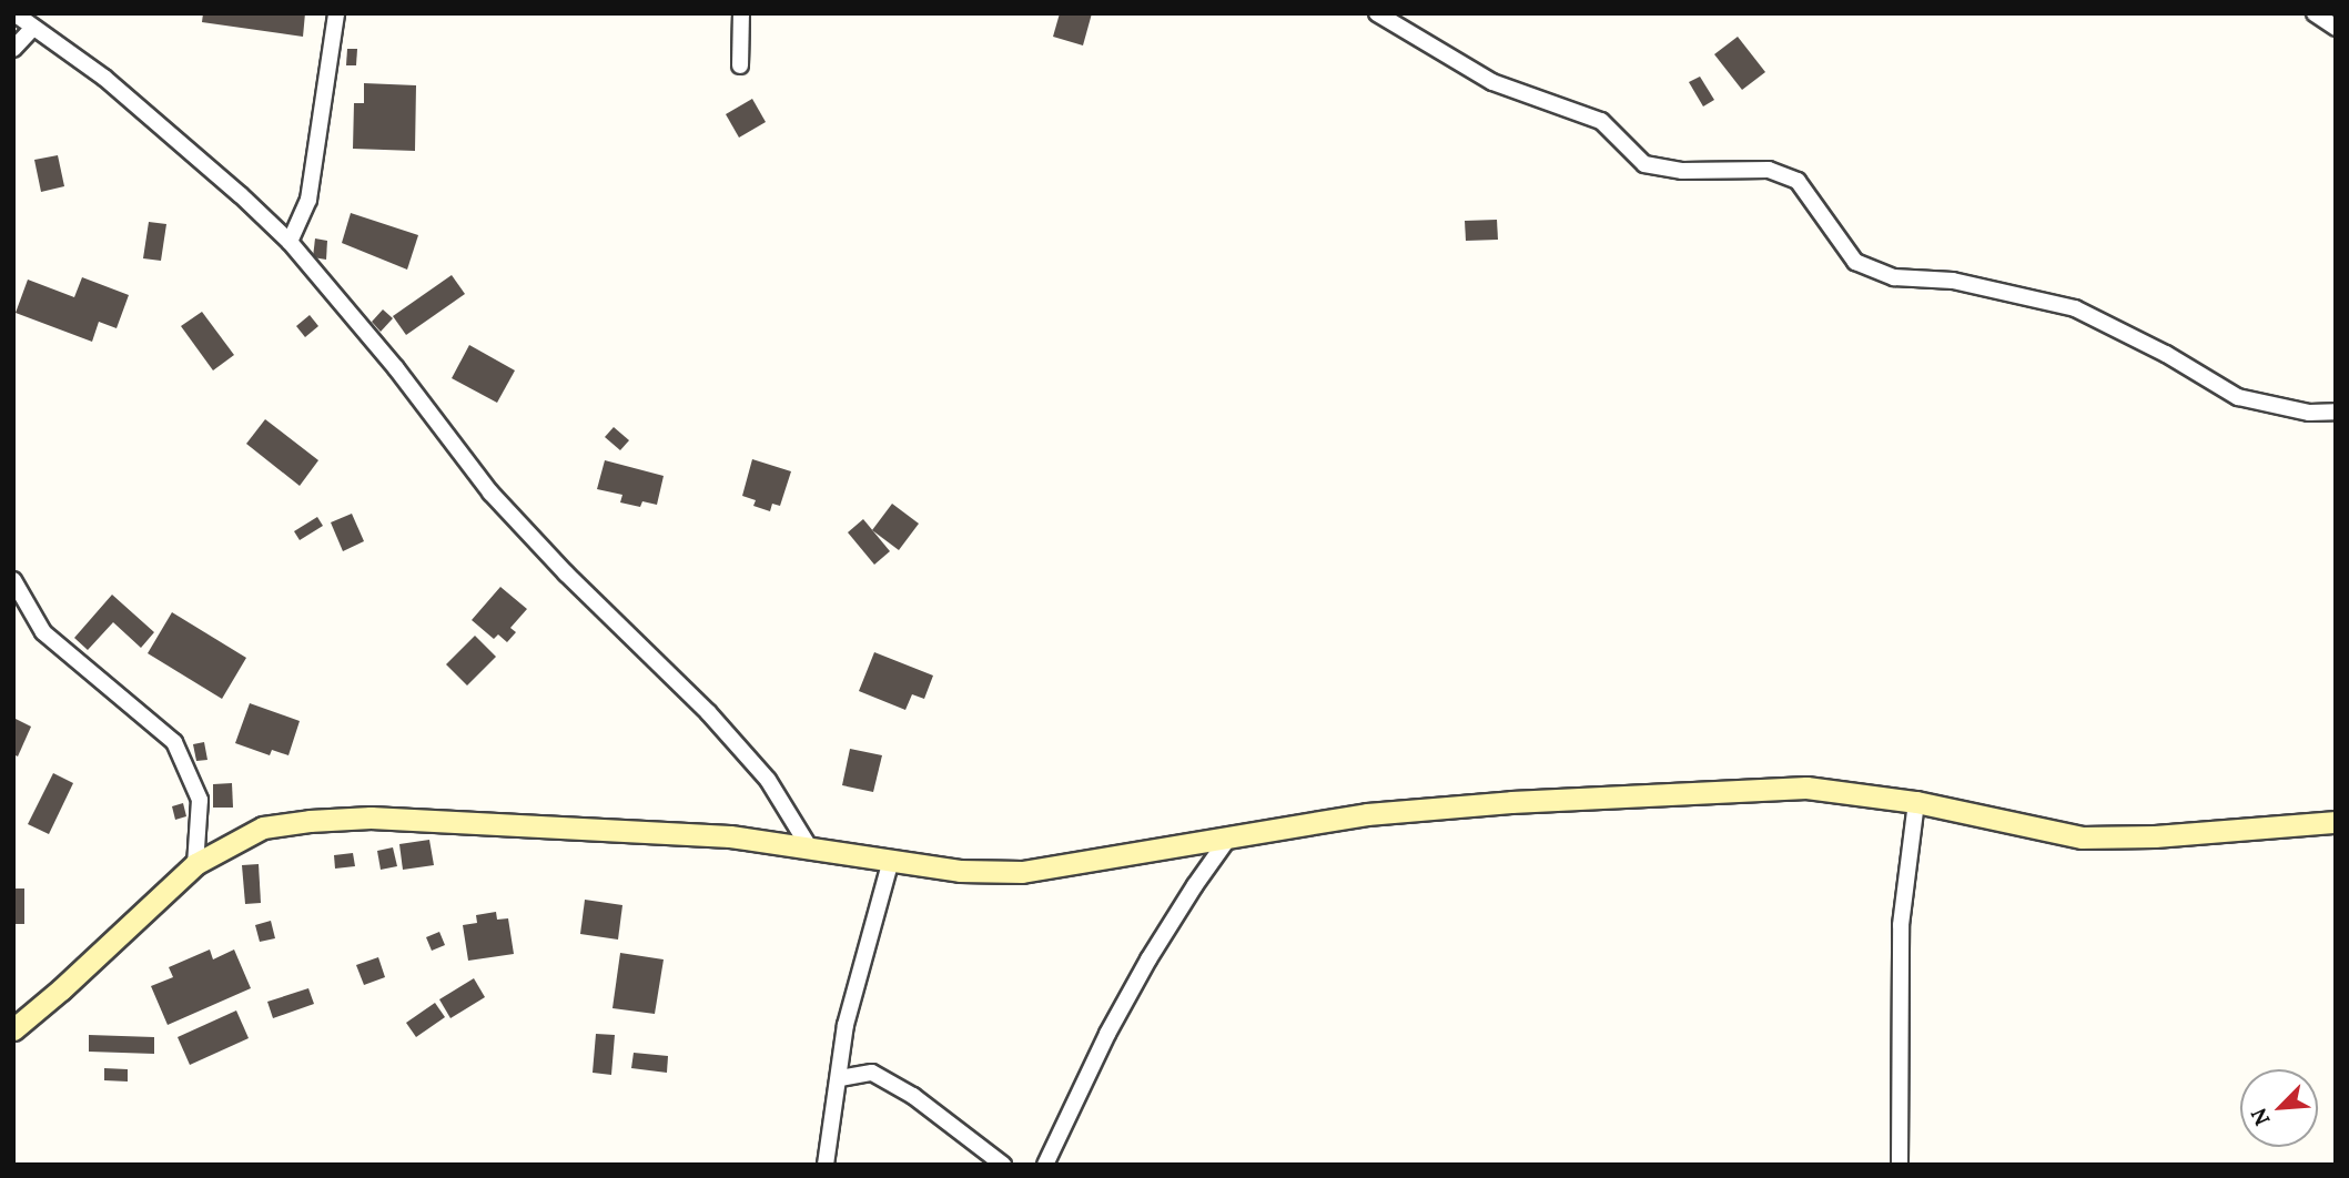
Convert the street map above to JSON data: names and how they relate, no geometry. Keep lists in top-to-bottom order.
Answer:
{
  "north": "bottom left"
}
